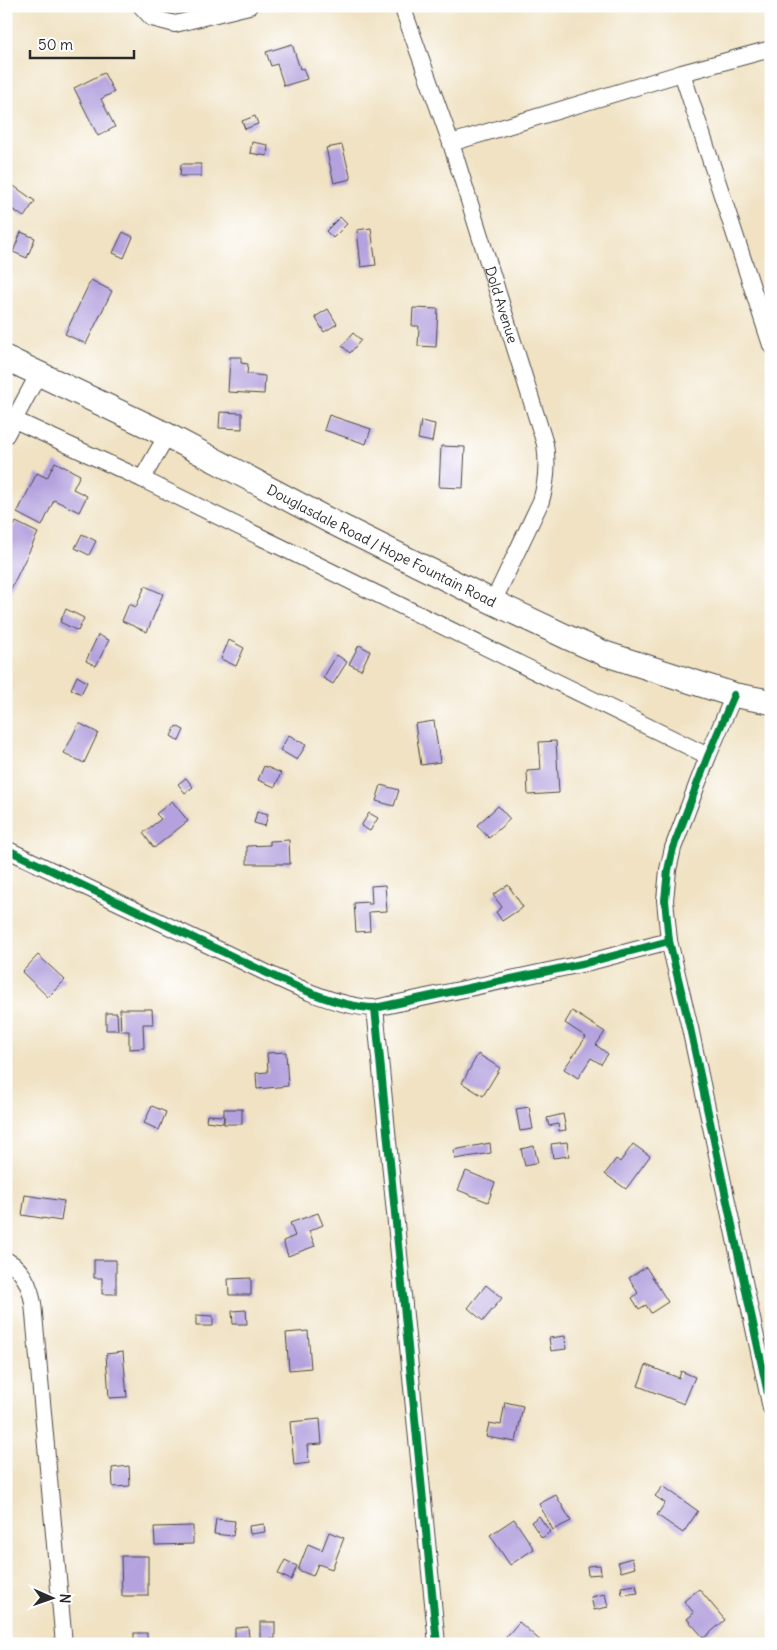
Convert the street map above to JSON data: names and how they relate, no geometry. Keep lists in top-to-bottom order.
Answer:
{
  "streets": {
    "main road": ["Douglasdale Road / Hope Fountain Road"],
    "street": ["Dold Avenue"]
  },
  "crossings": [
    ["Dold Avenue", "Douglasdale Road / Hope Fountain Road"]
  ],
  "scale_bar": "50 m",
  "north": "right"
}
